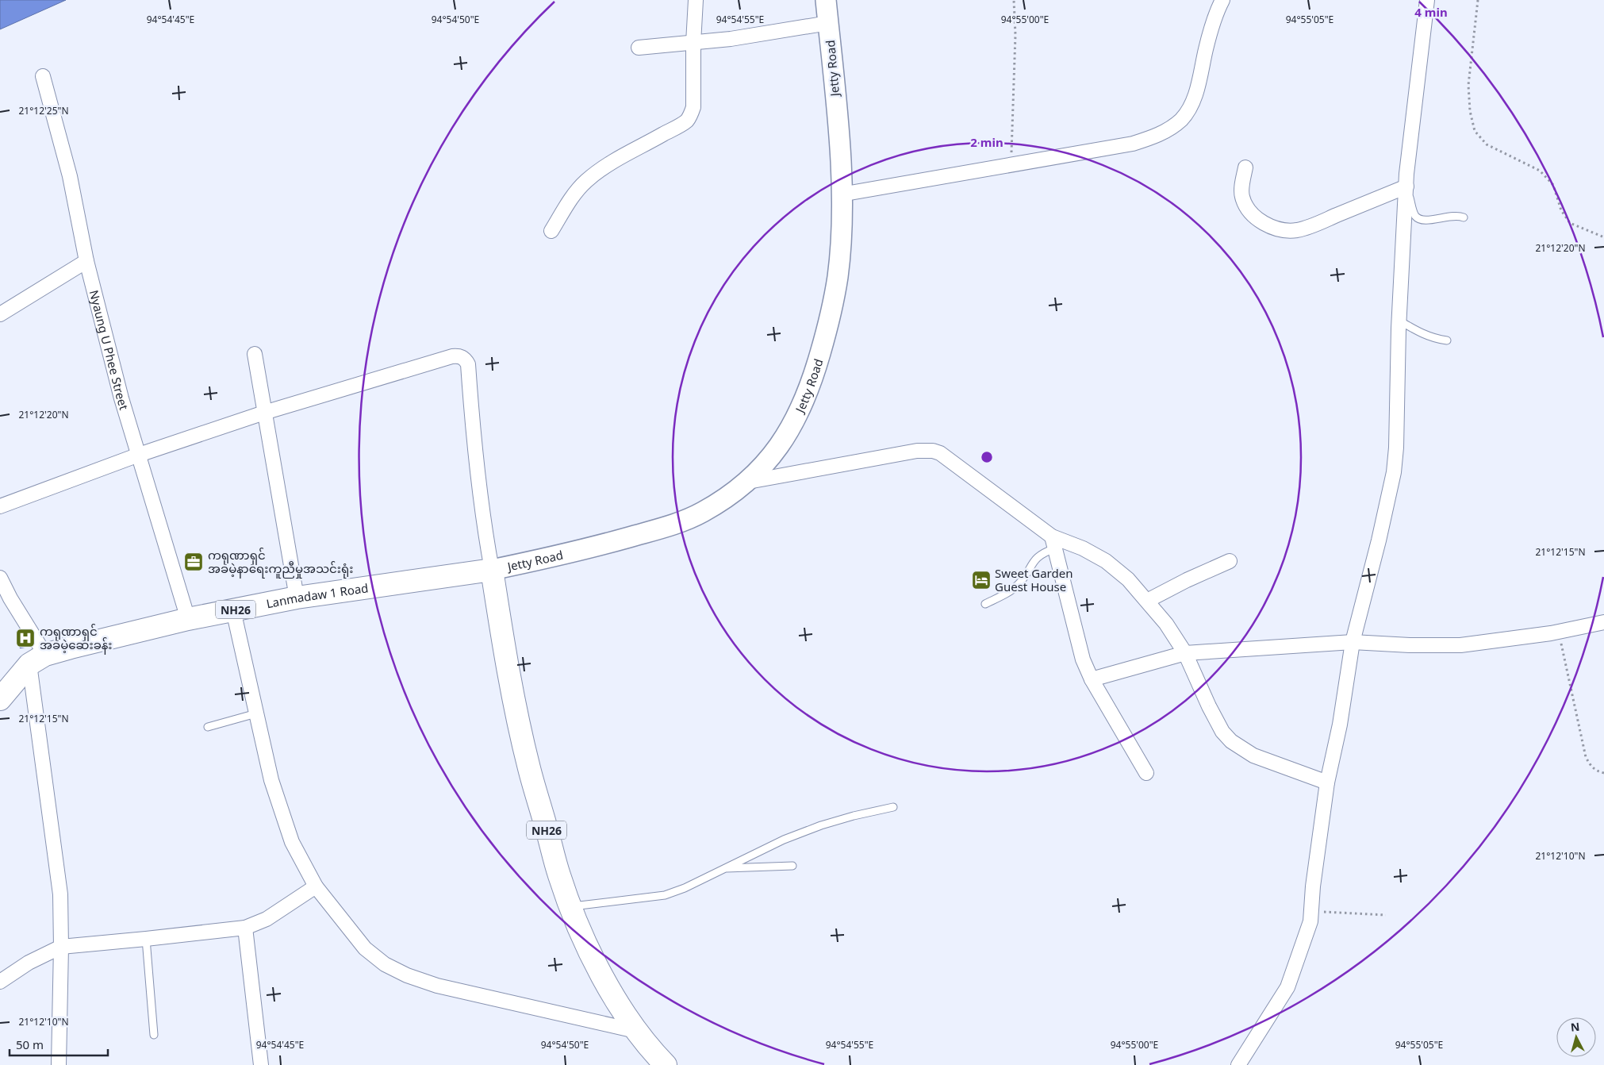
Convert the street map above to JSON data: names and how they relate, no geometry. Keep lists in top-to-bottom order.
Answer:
{
  "streets": {
    "highway": ["Lanmadaw 1 Road", "NH26"],
    "street": ["Jetty Road", "Nyaung U Phee Street"]
  },
  "crossings": [
    ["Jetty Road", "Lanmadaw 1 Road"],
    ["Jetty Road", "NH26"],
    ["Nyaung U Phee Street", "Lanmadaw 1 Road"],
    ["Lanmadaw 1 Road", "NH26"]
  ],
  "places": {
    "office": ["ကရုဏာရှင် အခမဲ့နာရေးကူညီမှုအသင်းရုံး"],
    "hotel": ["Sweet Garden Guest House"],
    "hospital": ["ကရုဏာရှင် အခမဲ့ဆေးခန်း"]
  },
  "scale_bar": "50 m",
  "north": "top",
  "coordinates": [
    "94°54'45\"E",
    "94°54'50\"E",
    "94°54'55\"E",
    "94°55'00\"E",
    "94°55'05\"E",
    "21°12'25\"N",
    "21°12'20\"N",
    "21°12'15\"N",
    "21°12'10\"N"
  ],
  "rings": ["4 min", "2 min"]
}
